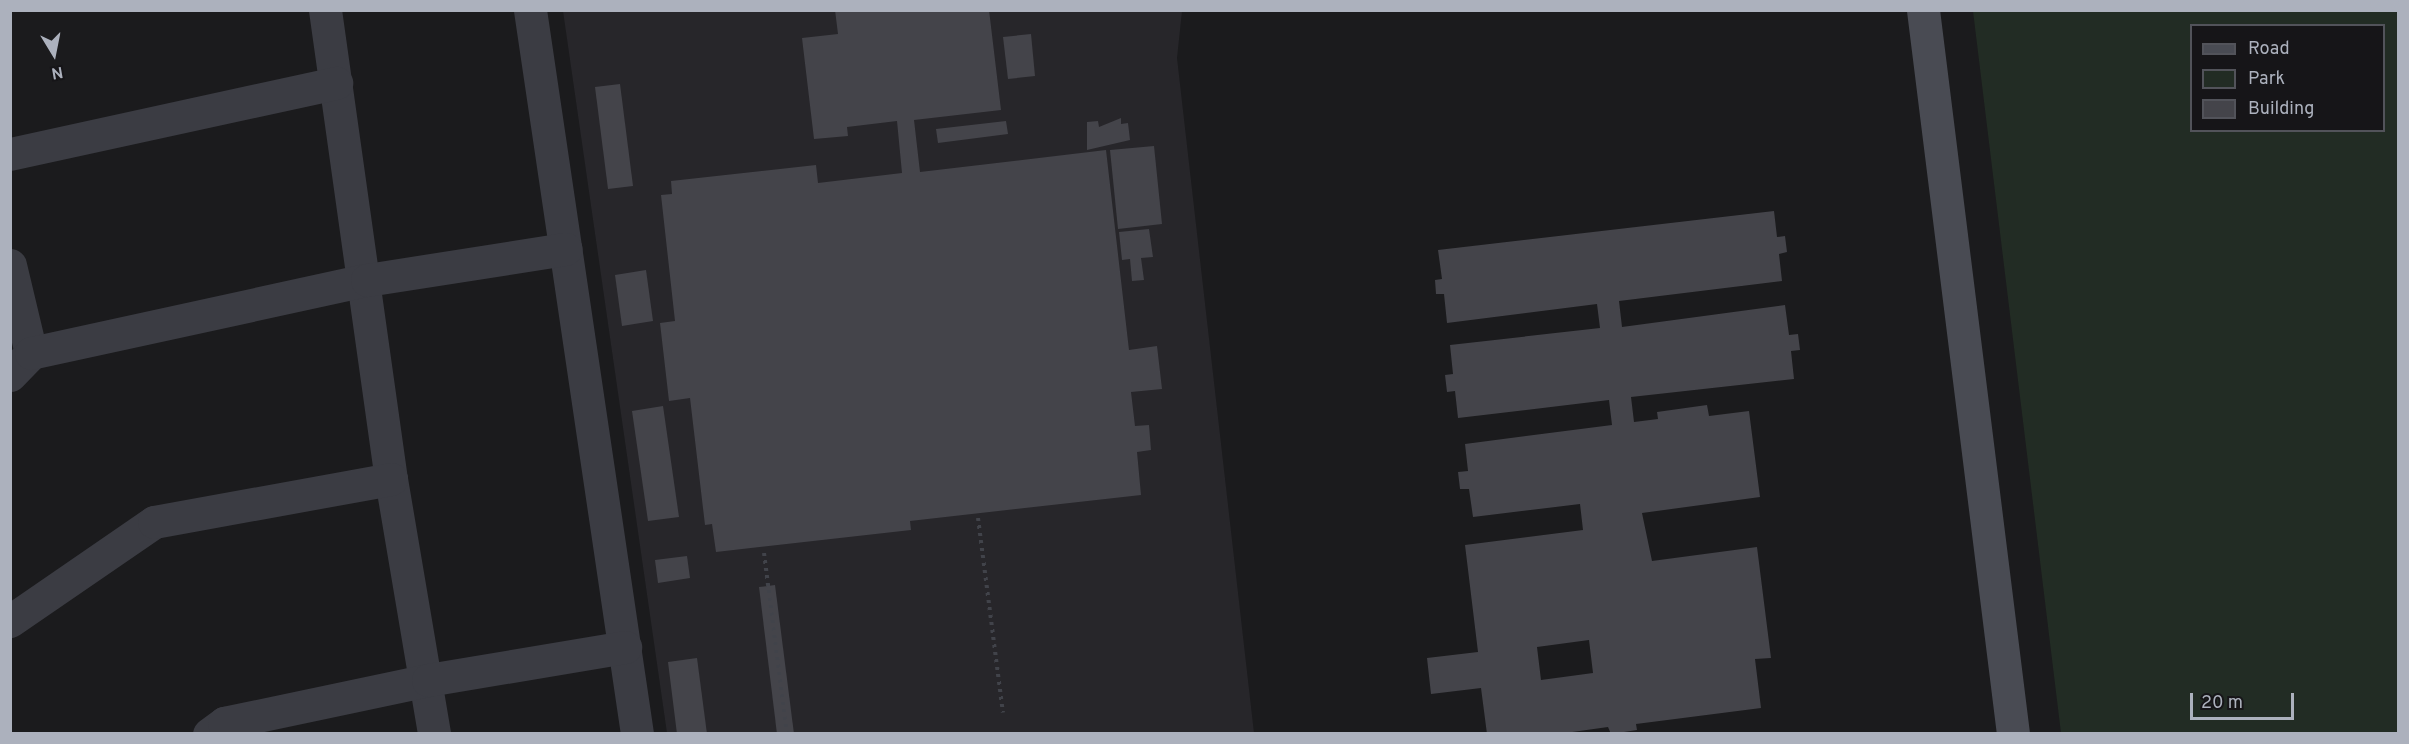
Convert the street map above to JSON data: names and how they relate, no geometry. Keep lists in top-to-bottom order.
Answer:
{
  "legend": ["Road", "Park", "Building"],
  "scale_bar": "20 m",
  "north": "bottom"
}
